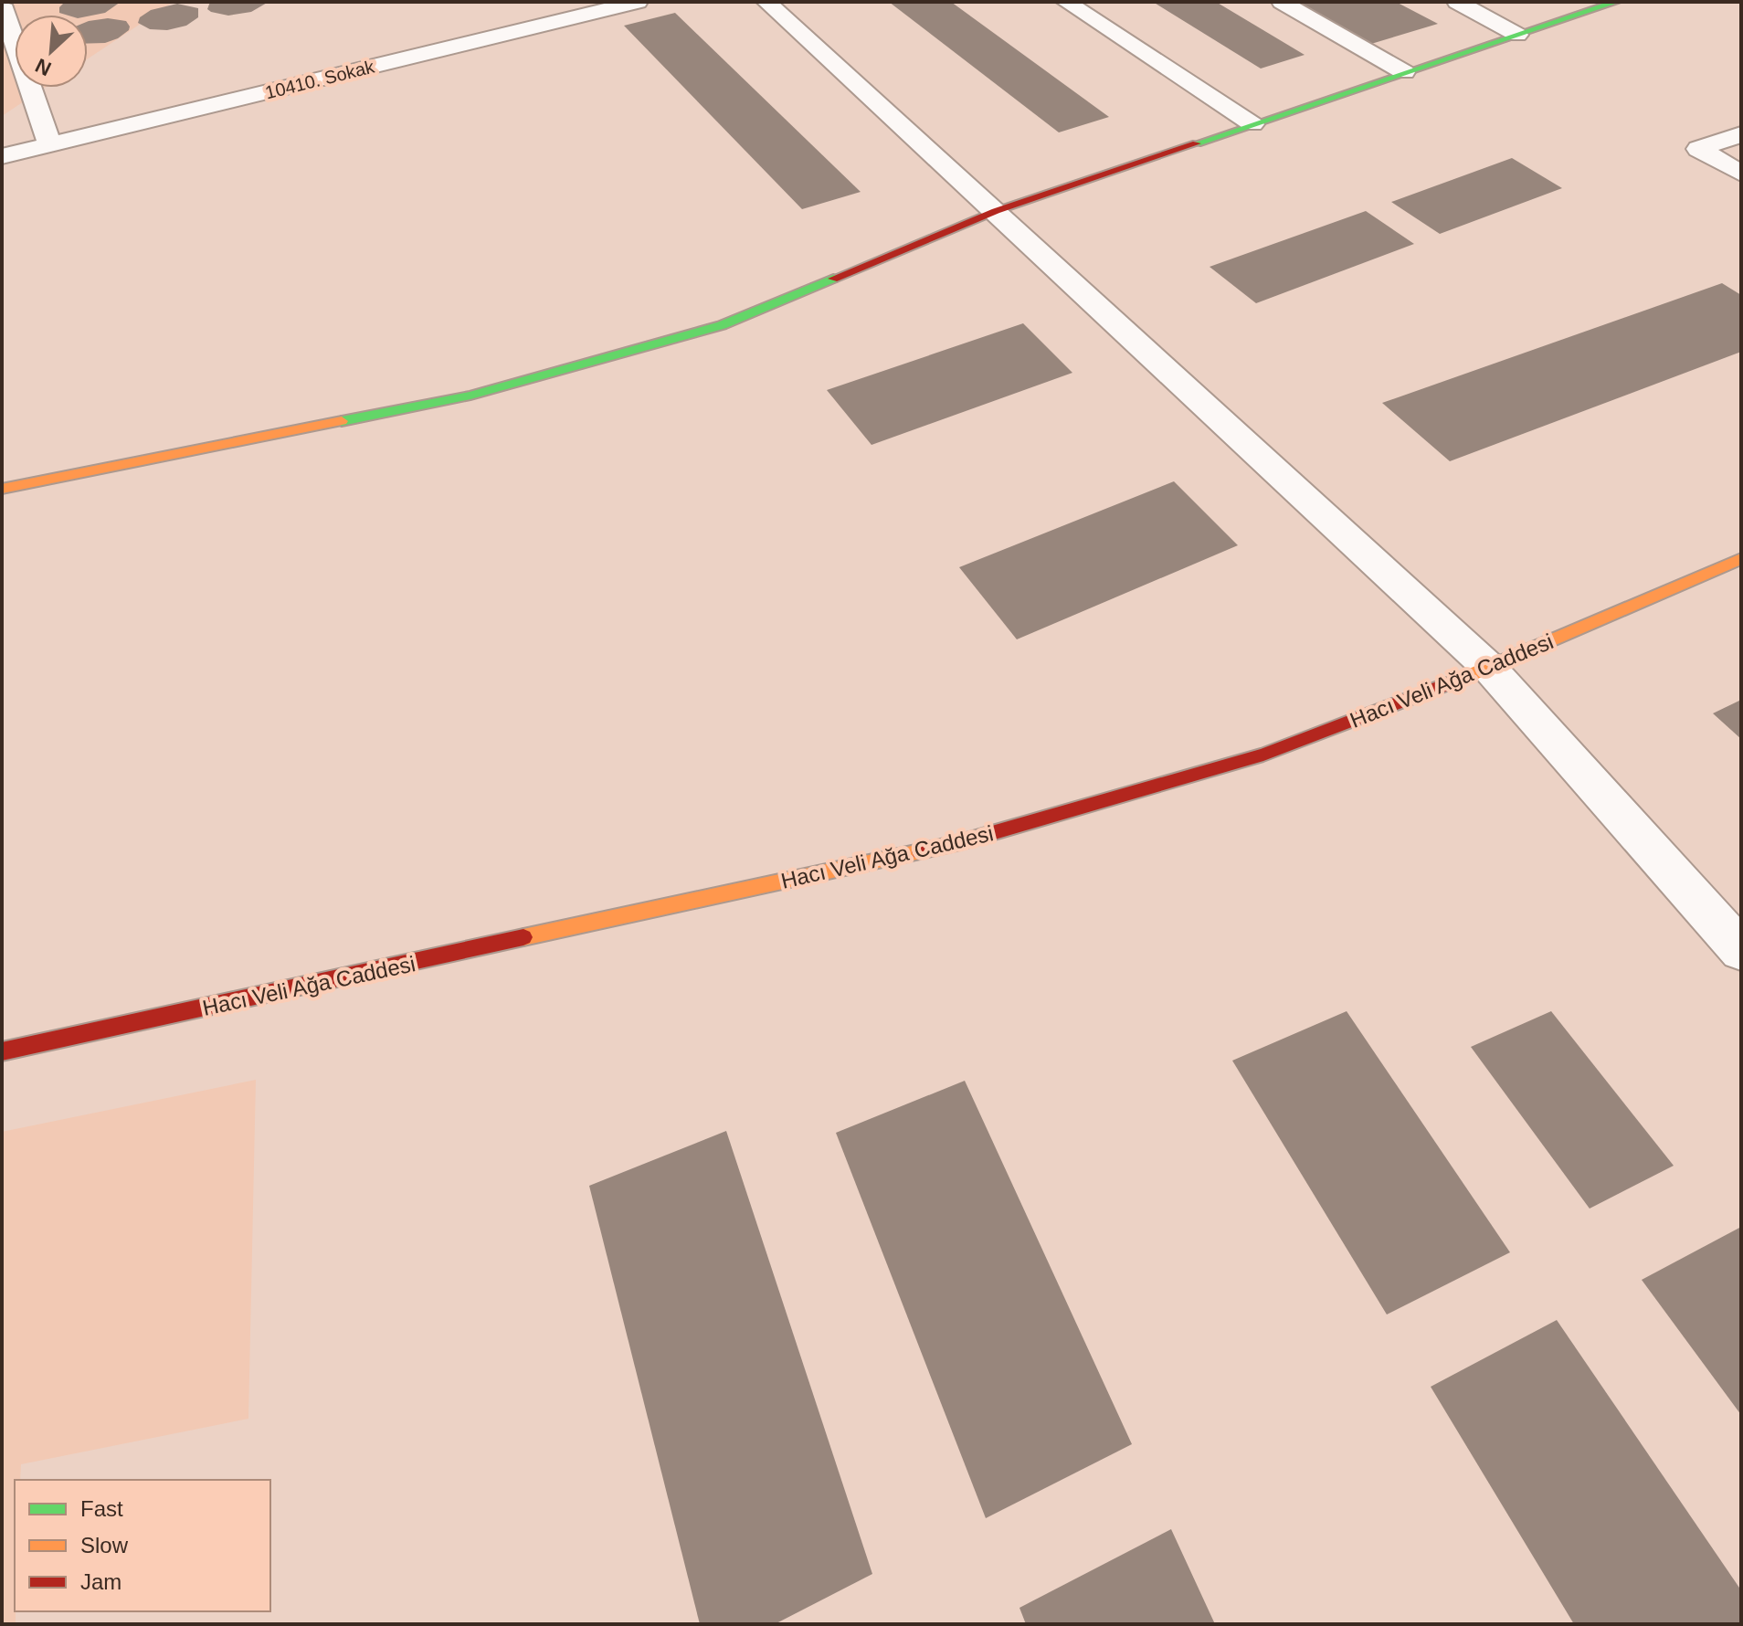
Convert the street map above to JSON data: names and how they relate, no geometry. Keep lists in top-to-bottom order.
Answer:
{
  "streets": {
    "street": ["10410. Sokak", "Hacı Veli Ağa Caddesi"]
  },
  "legend": ["Fast", "Slow", "Jam"],
  "north": "bottom left"
}
